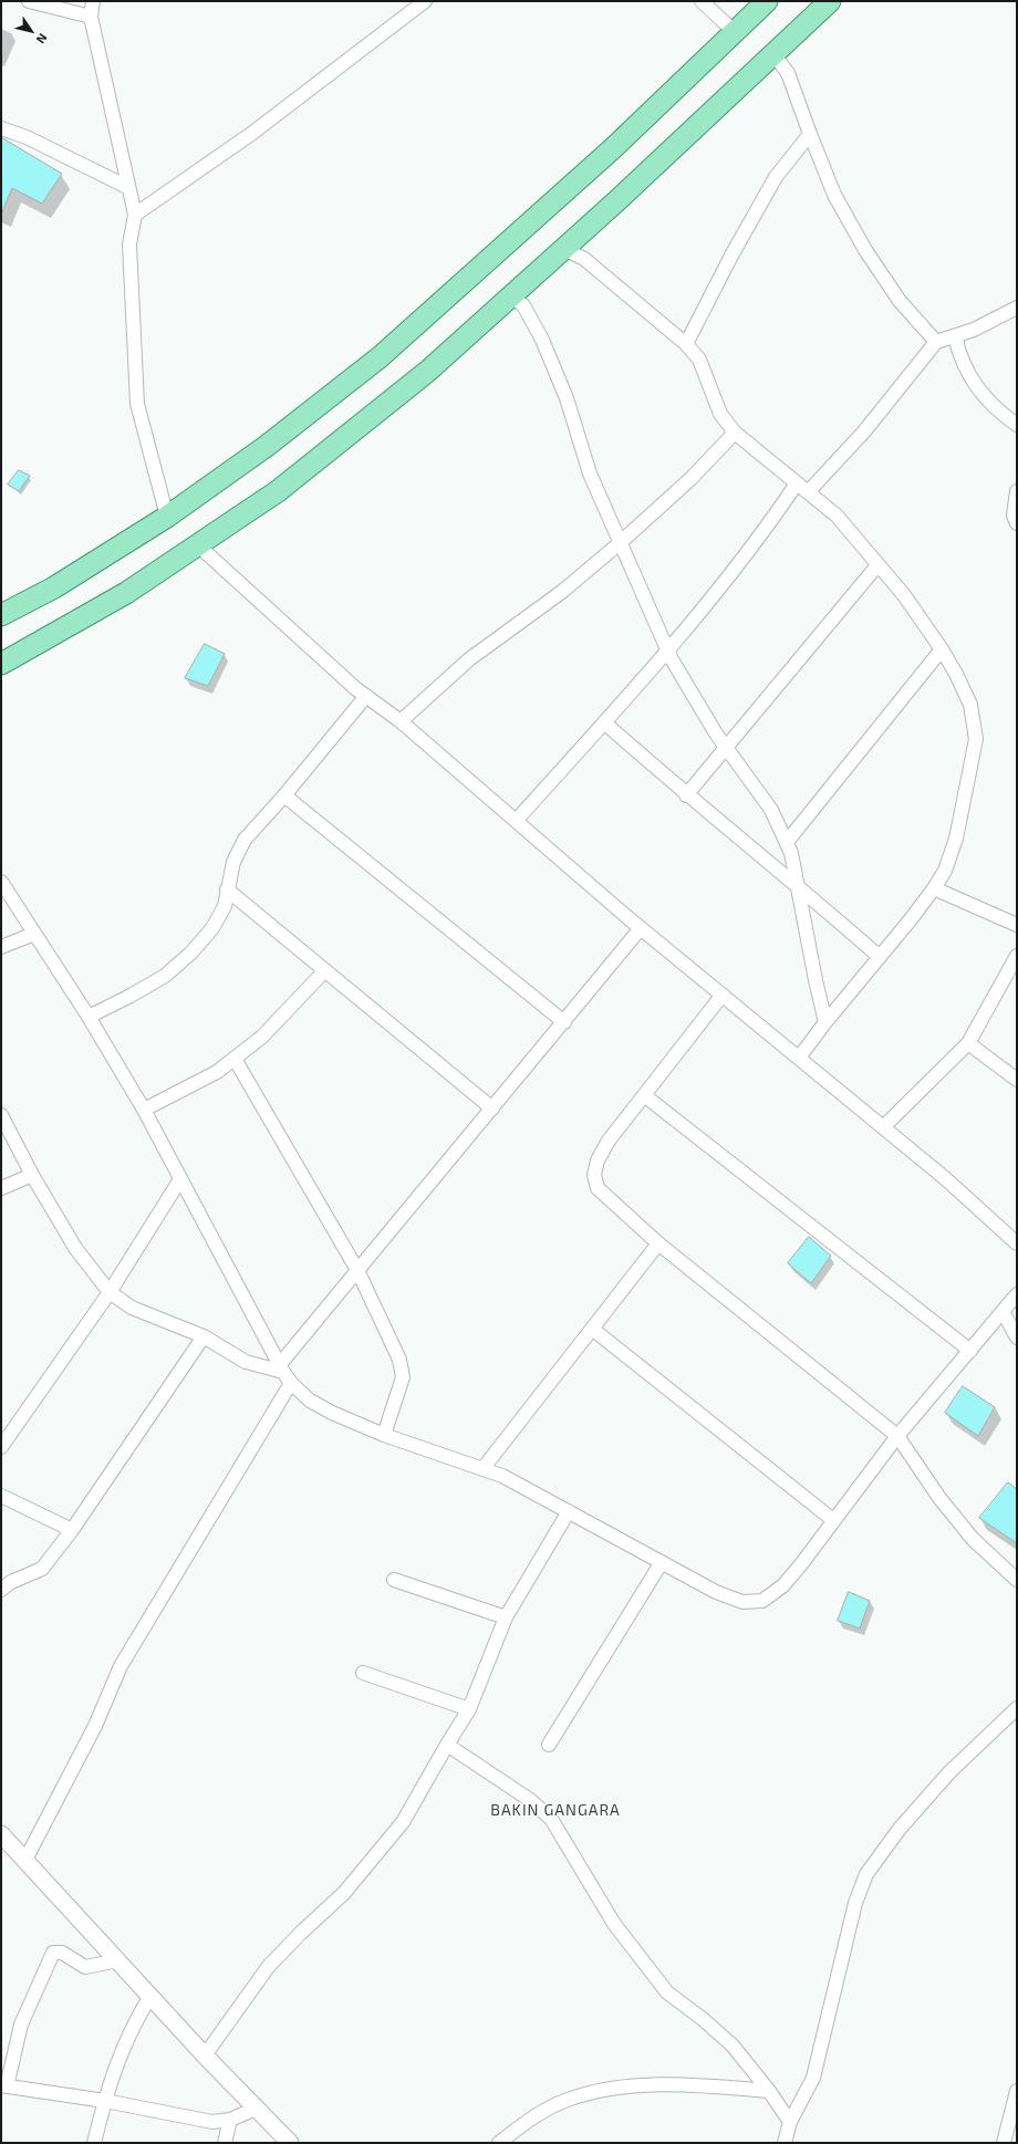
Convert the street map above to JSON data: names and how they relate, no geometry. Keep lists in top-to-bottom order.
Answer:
{
  "districts": ["BAKIN GANGARA"],
  "north": "bottom right"
}
